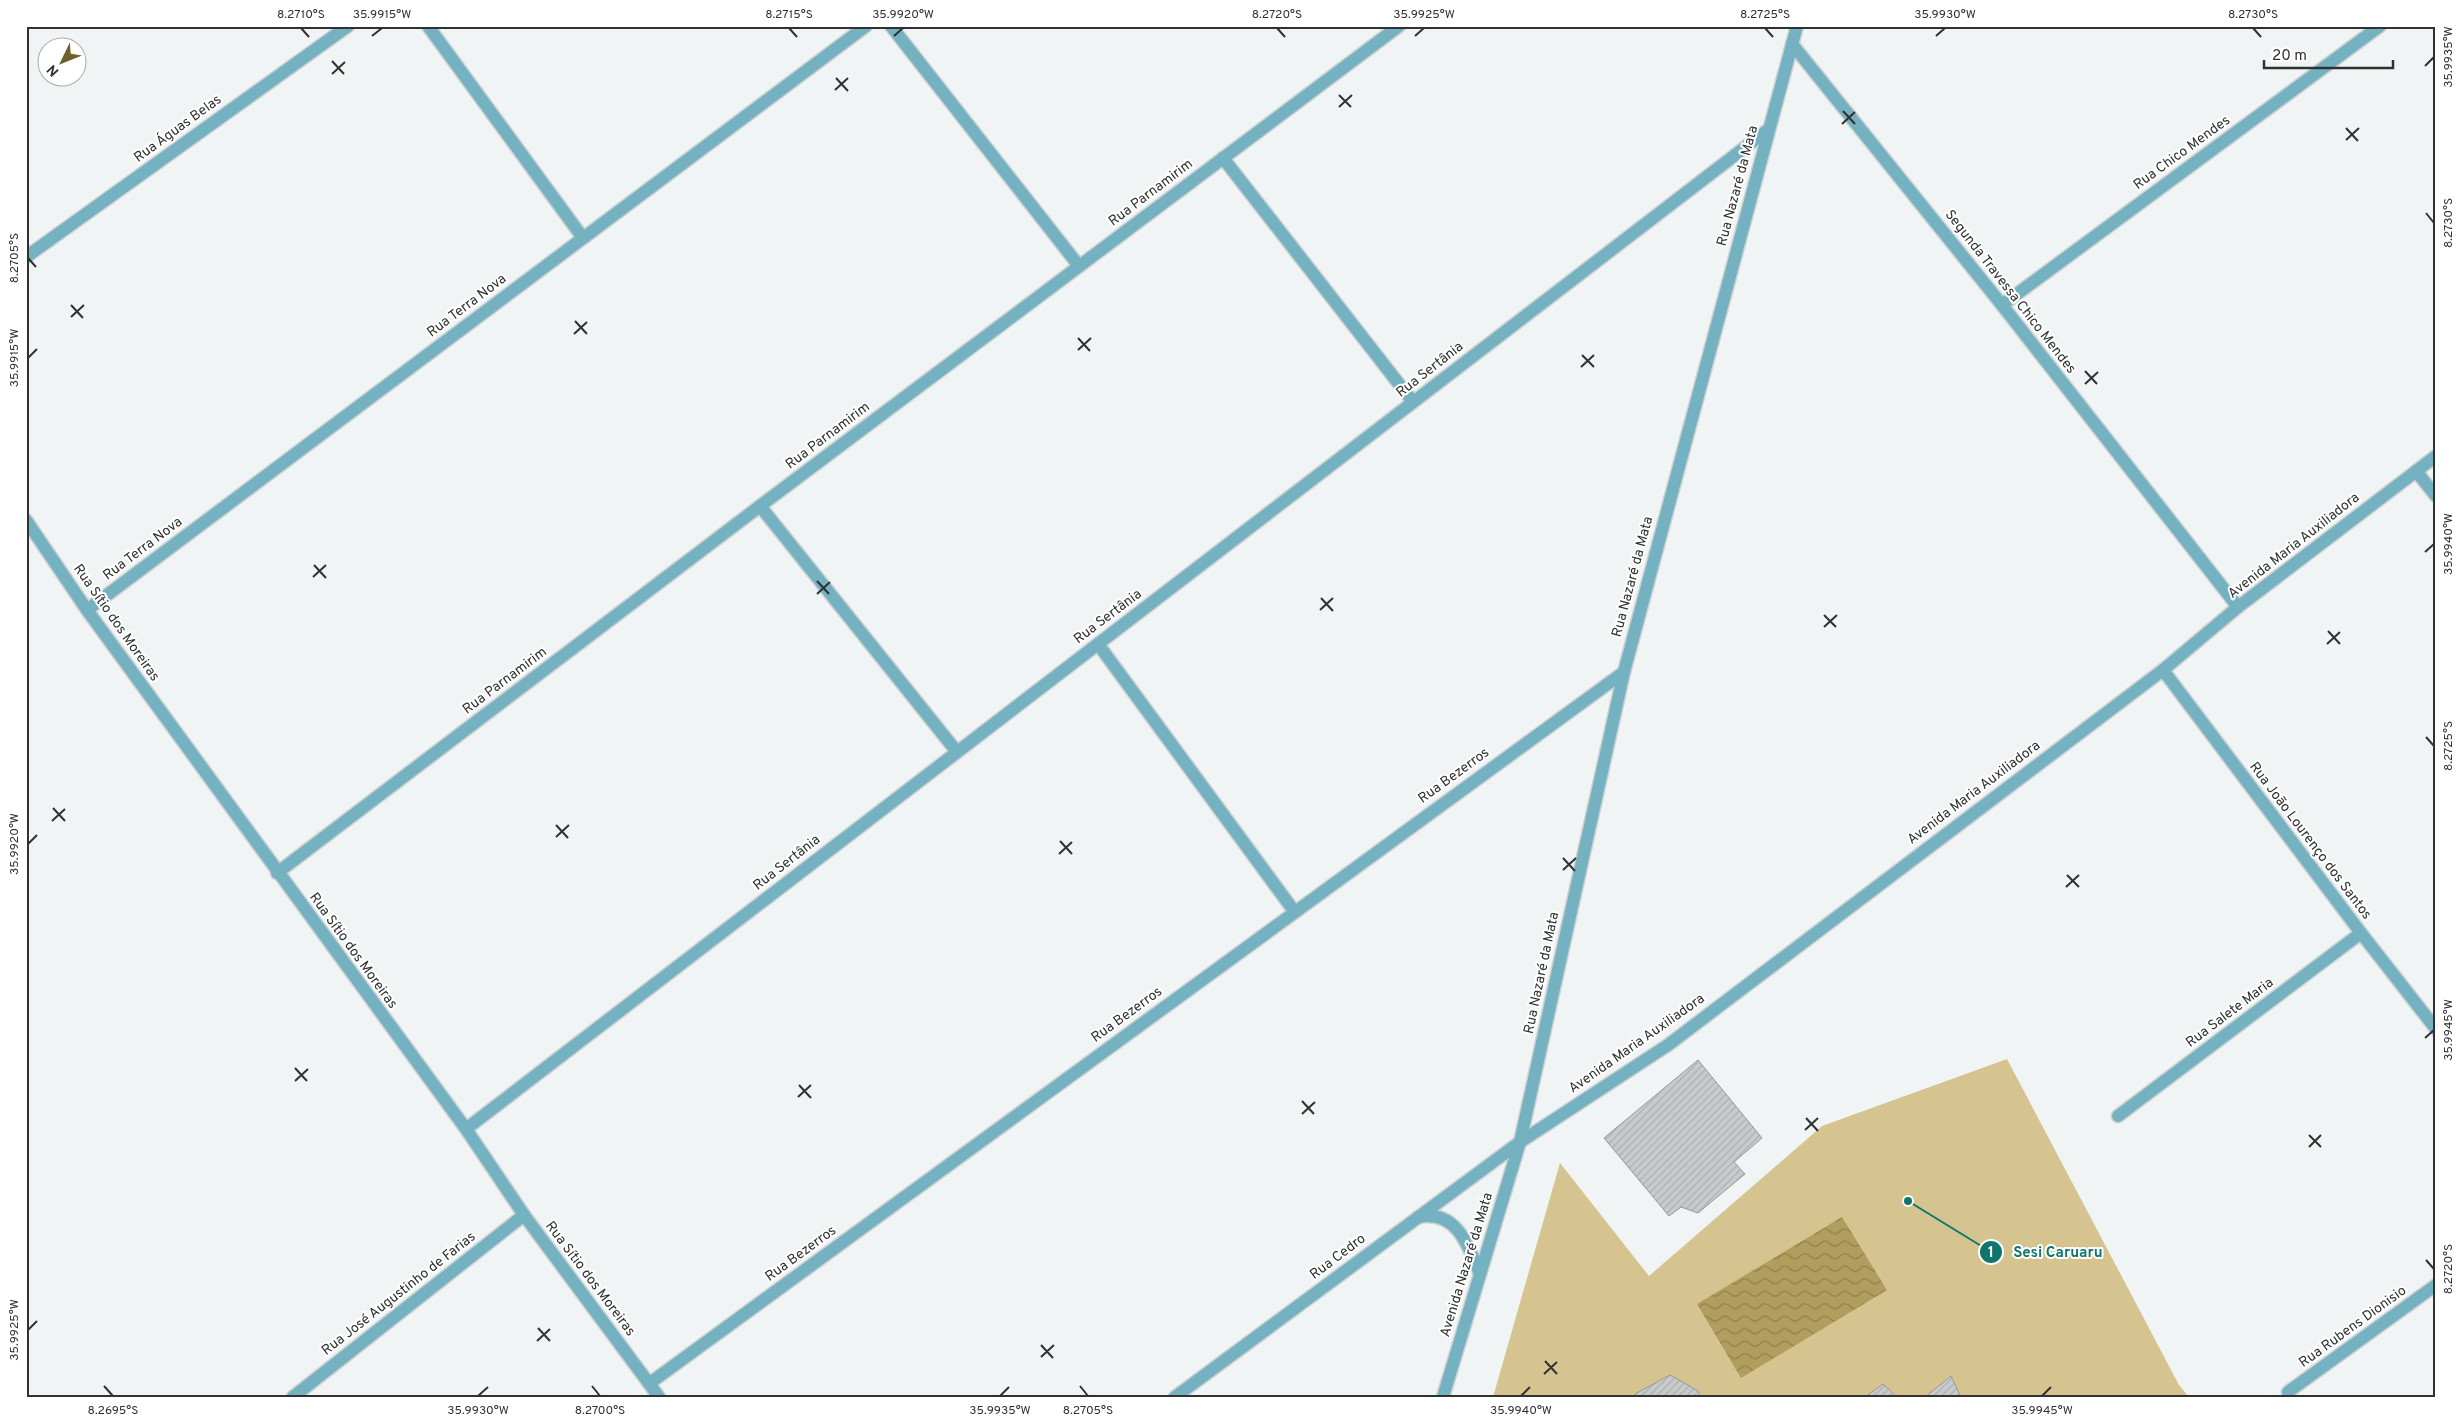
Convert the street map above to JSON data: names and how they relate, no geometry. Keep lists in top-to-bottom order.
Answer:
{
  "streets": {
    "street": [
      "Rua Águas Belas",
      "Rua Chico Mendes",
      "Rua Nazaré da Mata",
      "Rua Parnamirim",
      "Segunda Travessa Chico Mendes",
      "Rua Terra Nova",
      "Rua Sertânia",
      "Avenida Maria Auxiliadora",
      "Rua Sítio dos Moreiras",
      "Rua Bezerros",
      "Rua João Lourenço dos Santos",
      "Rua Salete Maria",
      "Rua Cedro",
      "Avenida Nazaré da Mata",
      "Rua José Augustinho de Farias",
      "Rua Rubens Dionisio"
    ]
  },
  "crossings": [
    ["Rua Chico Mendes", "Segunda Travessa Chico Mendes"],
    ["Rua Nazaré da Mata", "Segunda Travessa Chico Mendes"],
    ["Rua Nazaré da Mata", "Rua Sertânia"],
    ["Rua Nazaré da Mata", "Avenida Maria Auxiliadora"],
    ["Rua Nazaré da Mata", "Rua Bezerros"],
    ["Rua Nazaré da Mata", "Rua Cedro"],
    ["Rua Nazaré da Mata", "Avenida Nazaré da Mata"],
    ["Rua Parnamirim", "Rua Sítio dos Moreiras"],
    ["Segunda Travessa Chico Mendes", "Avenida Maria Auxiliadora"],
    ["Rua Terra Nova", "Rua Sítio dos Moreiras"],
    ["Rua Sertânia", "Rua Sítio dos Moreiras"],
    ["Avenida Maria Auxiliadora", "Rua João Lourenço dos Santos"],
    ["Avenida Maria Auxiliadora", "Rua Cedro"],
    ["Avenida Maria Auxiliadora", "Avenida Nazaré da Mata"],
    ["Rua Sítio dos Moreiras", "Rua Bezerros"],
    ["Rua Sítio dos Moreiras", "Rua José Augustinho de Farias"],
    ["Rua João Lourenço dos Santos", "Rua Salete Maria"],
    ["Rua Cedro", "Avenida Nazaré da Mata"]
  ],
  "places": ["Sesi Caruaru"],
  "scale_bar": "20 m",
  "north": "bottom left",
  "coordinates": [
    "8.2710°S",
    "35.9915°W",
    "8.2715°S",
    "35.9920°W",
    "8.2720°S",
    "35.9925°W",
    "8.2725°S",
    "35.9930°W",
    "8.2730°S",
    "35.9935°W",
    "8.2705°S",
    "35.9940°W",
    "35.9945°W",
    "8.2695°S",
    "8.2700°S"
  ]
}
